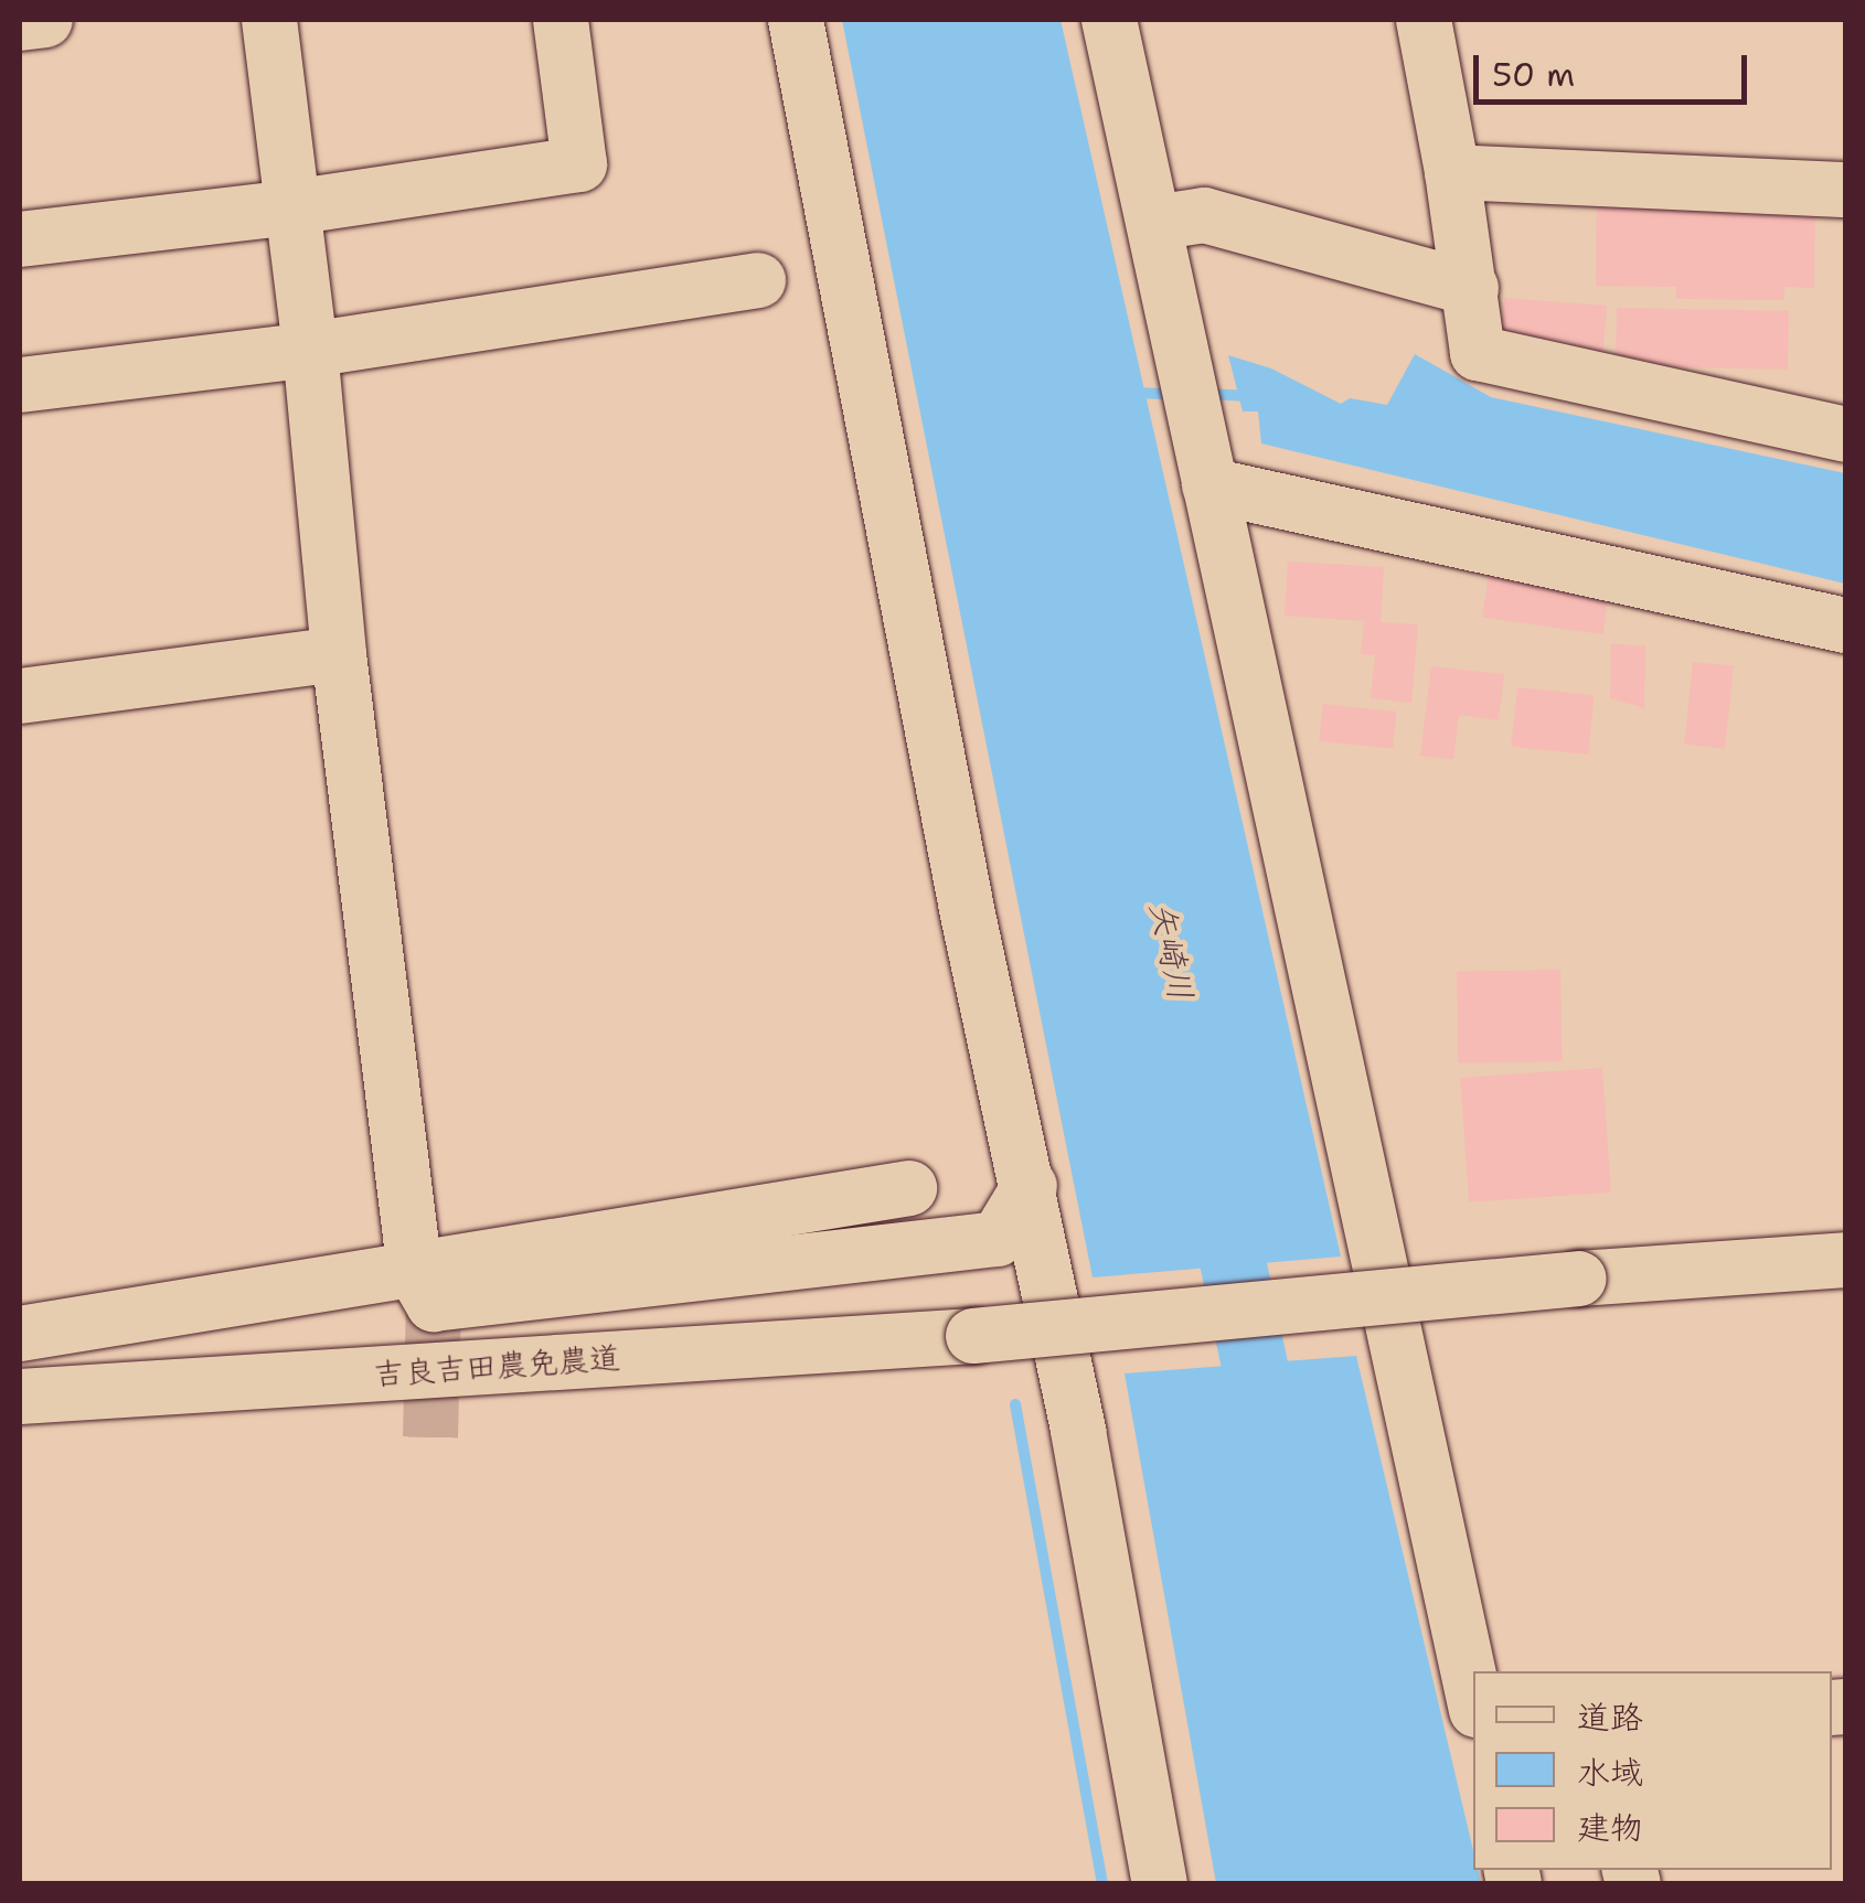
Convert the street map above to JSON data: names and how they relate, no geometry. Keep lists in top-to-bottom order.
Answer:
{
  "streets": {
    "street": ["吉良吉田農免農道"]
  },
  "water": ["矢崎川"],
  "legend": ["道路", "水域", "建物"],
  "scale_bar": "50 m"
}
